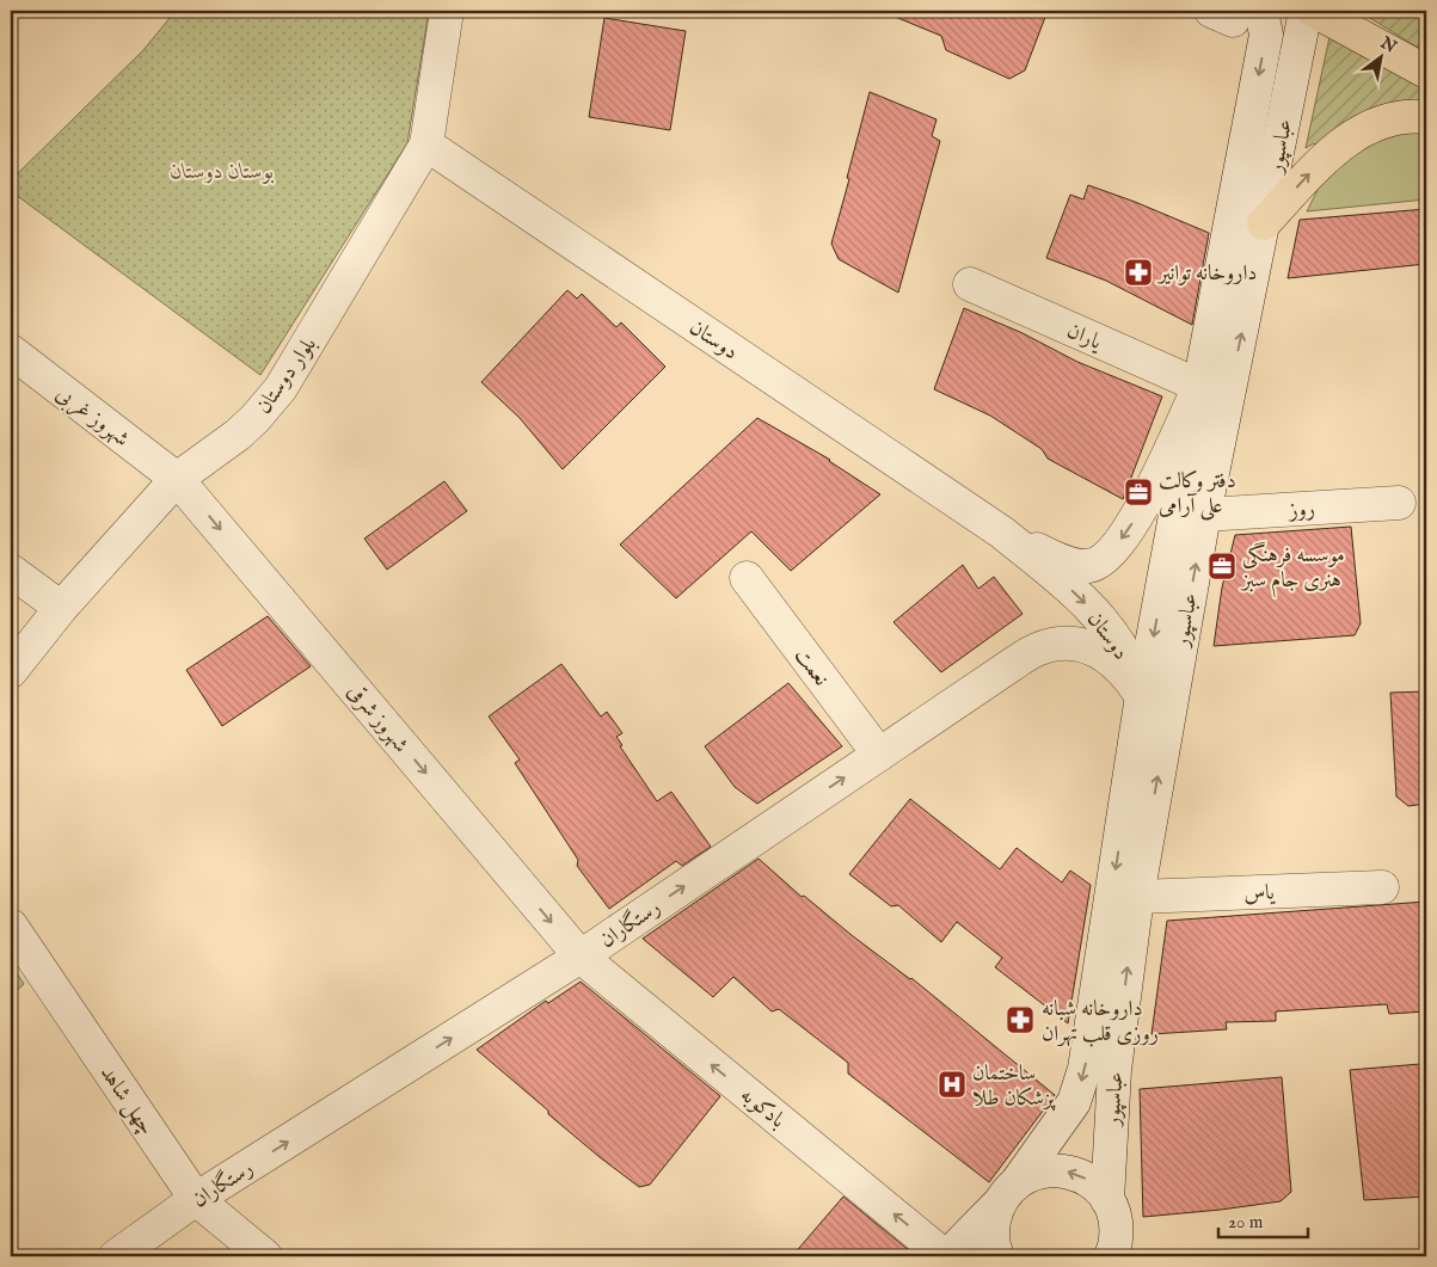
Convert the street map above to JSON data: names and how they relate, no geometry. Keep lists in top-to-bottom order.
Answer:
{
  "streets": {
    "street": [
      "عباسپور",
      "یاران",
      "دوستان",
      "بلوار دوستان",
      "شهروز غربی",
      "روز",
      "نعمت",
      "شهروز شرقی",
      "یاس",
      "رستگاران",
      "چهل شاهد",
      "بادکوبه"
    ]
  },
  "crossings": [
    ["عباسپور", "یاران"],
    ["عباسپور", "دوستان"],
    ["عباسپور", "روز"],
    ["عباسپور", "یاس"],
    ["عباسپور", "رستگاران"],
    ["یاران", "دوستان"],
    ["دوستان", "بلوار دوستان"],
    ["دوستان", "رستگاران"],
    ["بلوار دوستان", "شهروز غربی"],
    ["بلوار دوستان", "شهروز شرقی"],
    ["شهروز غربی", "شهروز شرقی"],
    ["نعمت", "رستگاران"],
    ["شهروز شرقی", "رستگاران"],
    ["شهروز شرقی", "بادکوبه"],
    ["رستگاران", "چهل شاهد"],
    ["رستگاران", "بادکوبه"]
  ],
  "one_way": ["شهروز شرقی", "رستگاران", "بادکوبه"],
  "parks": ["بوستان دوستان"],
  "places": {
    "pharmacy": ["داروخانه توانیر", "داروخانه شبانه روزی قلب تهران"],
    "office": ["دفتر وکالت علی آرامی", "موسسه فرهنگی هنری جام سبز"],
    "hospital": ["ساختمان پزشکان طلا"]
  },
  "scale_bar": "20 m",
  "north": "top right"
}
